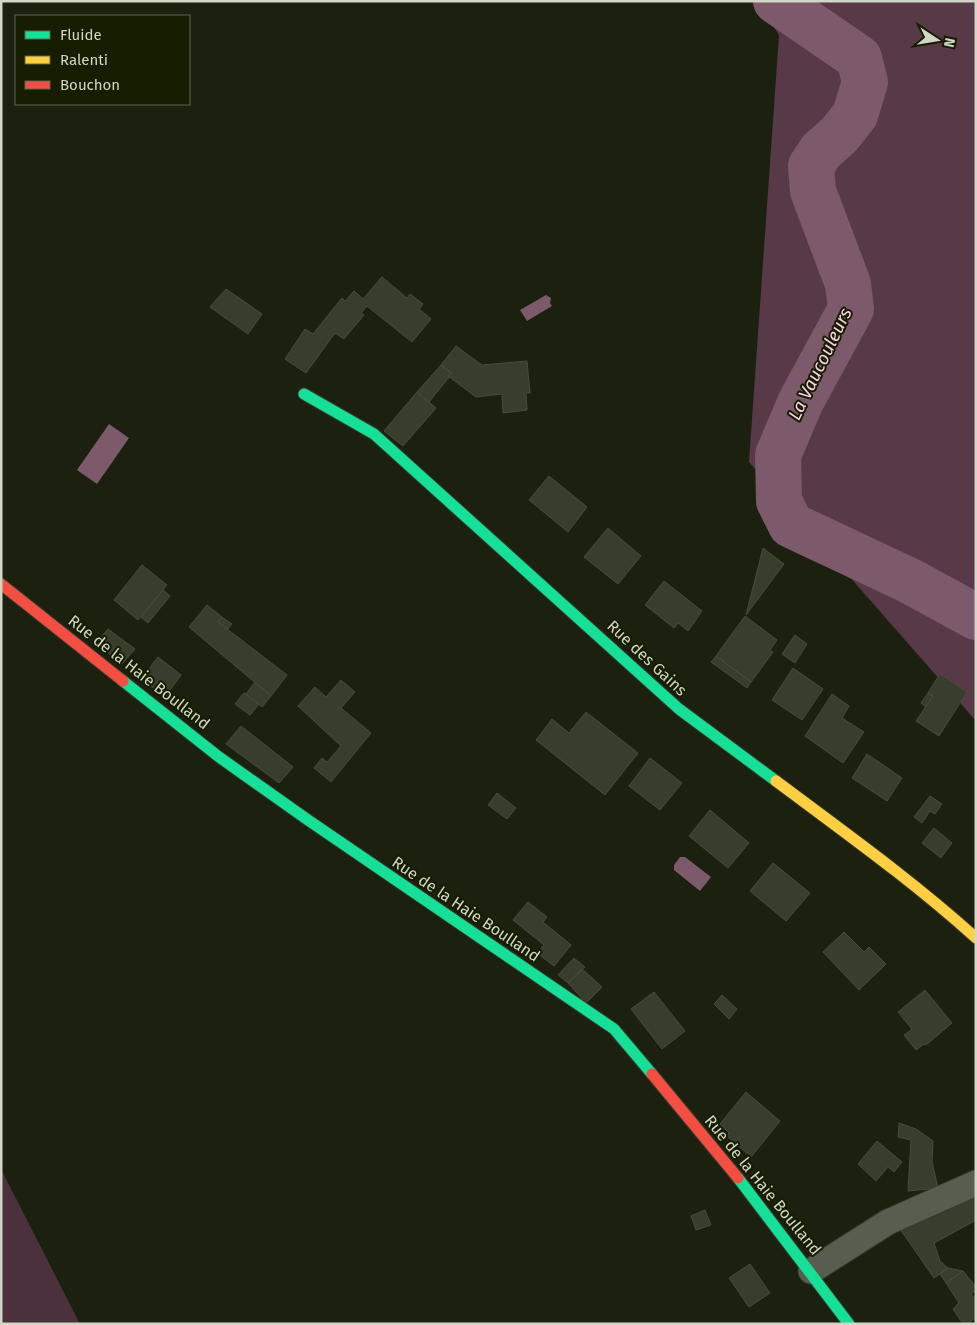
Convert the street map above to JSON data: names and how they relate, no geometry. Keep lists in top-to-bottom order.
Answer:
{
  "streets": {
    "street": ["Rue des Gains", "Rue de la Haie Boulland"]
  },
  "water": ["La Vaucouleurs"],
  "legend": ["Fluide", "Ralenti", "Bouchon"],
  "north": "right"
}
